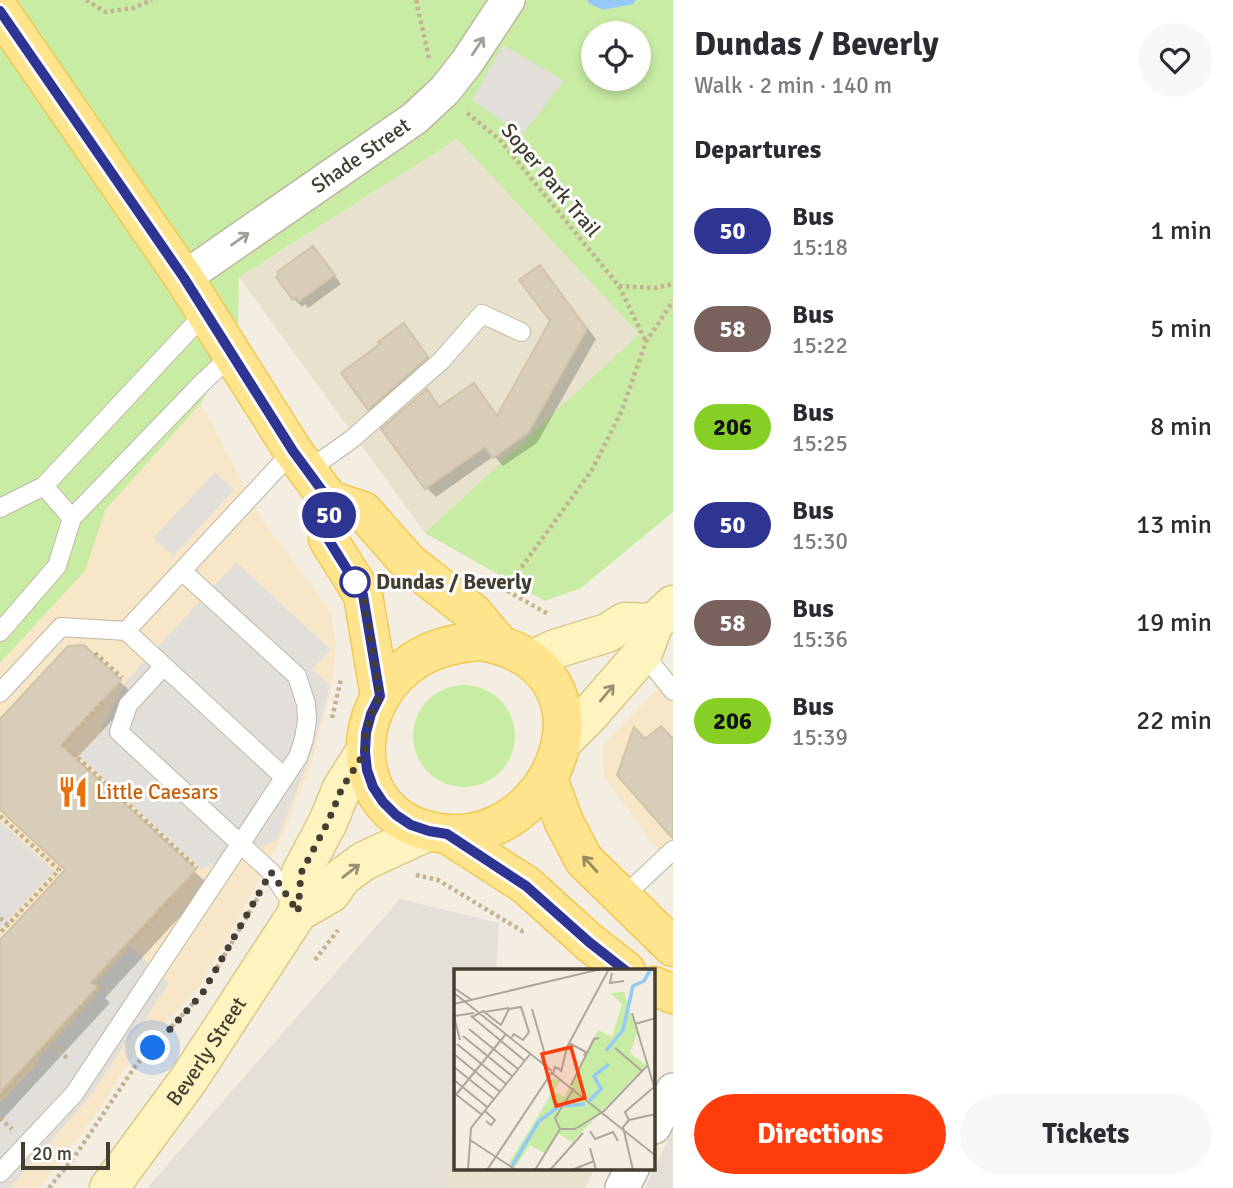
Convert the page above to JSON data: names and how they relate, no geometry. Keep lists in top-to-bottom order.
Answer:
{
  "streets": {
    "main road": ["Beverly Street"],
    "street": ["Shade Street"],
    "path": ["Soper Park Trail"]
  },
  "one_way": ["Shade Street"],
  "places": {
    "other": ["Dundas / Beverly"],
    "restaurant": ["Little Caesars"]
  },
  "lines": ["bus line 50"],
  "scale_bar": "20 m",
  "page": {
    "on_map": "50",
    "heading": [
      ["Dundas / Beverly", "Walk · 2 min · 140 m"],
      "Departures"
    ],
    "list": [
      {
        "mark": "50",
        "name": "Bus",
        "note": "15:18",
        "value": "1 min"
      },
      {
        "mark": "58",
        "name": "Bus",
        "note": "15:22",
        "value": "5 min"
      },
      {
        "mark": "206",
        "name": "Bus",
        "note": "15:25",
        "value": "8 min"
      },
      {
        "mark": "50",
        "name": "Bus",
        "note": "15:30",
        "value": "13 min"
      },
      {
        "mark": "58",
        "name": "Bus",
        "note": "15:36",
        "value": "19 min"
      },
      {
        "mark": "206",
        "name": "Bus",
        "note": "15:39",
        "value": "22 min"
      }
    ],
    "buttons": ["Directions", "Tickets"],
    "scale": "20 m"
  }
}
